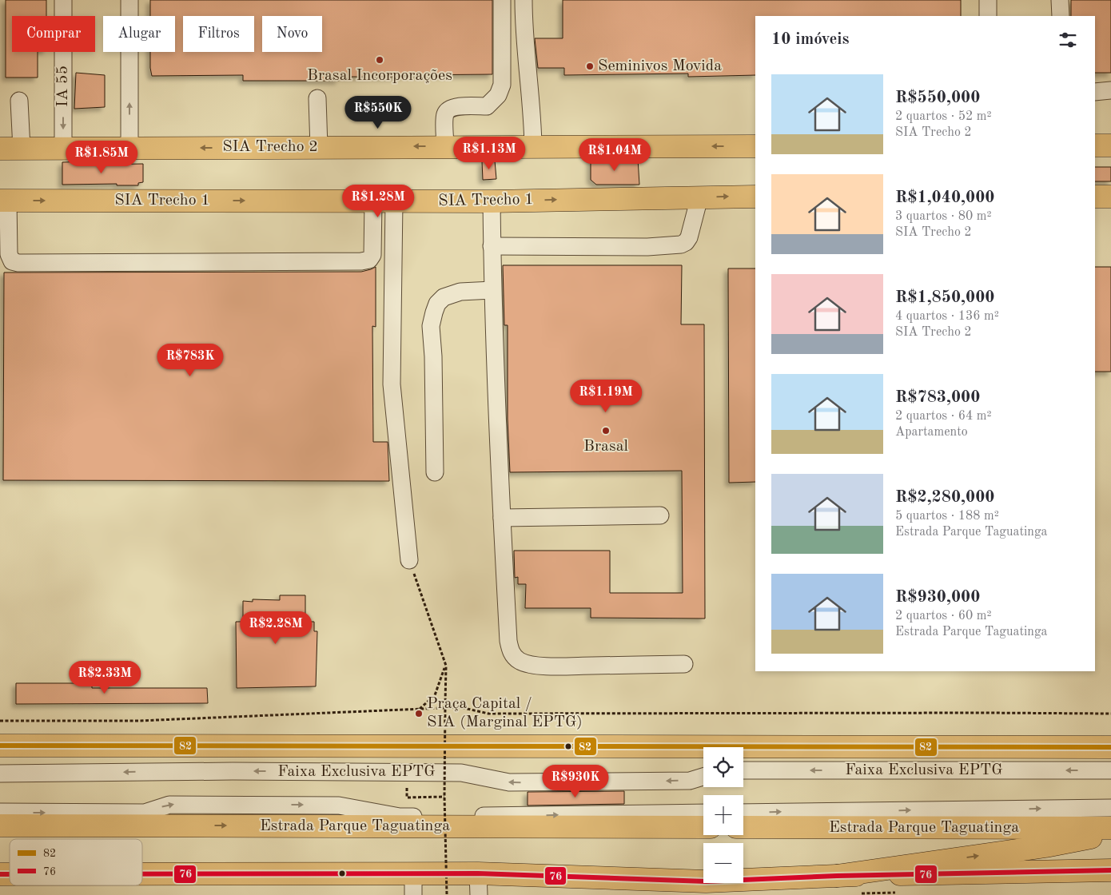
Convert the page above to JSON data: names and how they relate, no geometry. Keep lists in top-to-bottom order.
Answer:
{
  "streets": {
    "main road": ["SIA Trecho 2", "SIA Trecho 1", "Estrada Parque Taguatinga"],
    "street": ["IA 55", "Faixa Exclusiva EPTG"]
  },
  "crossings": [
    ["IA 55", "SIA Trecho 2"]
  ],
  "one_way": ["SIA Trecho 2", "SIA Trecho 1"],
  "places": [
    "Brasal Incorporações",
    "Seminivos Movida",
    "Brasal",
    "Praça Capital / SIA (Marginal EPTG)"
  ],
  "lines": ["transit line 82", "transit line 76"],
  "legend": ["82", "76"],
  "page": {
    "chip": [
      "Comprar",
      "Alugar",
      "Filtros",
      "Novo"
    ],
    "heading": "10 imóveis",
    "list": [
      {
        "name": "R$550,000",
        "note": "2 quartos · 52 m² · SIA Trecho 2"
      },
      {
        "name": "R$1,040,000",
        "note": "3 quartos · 80 m² · SIA Trecho 2"
      },
      {
        "name": "R$1,850,000",
        "note": "4 quartos · 136 m² · SIA Trecho 2"
      },
      {
        "name": "R$783,000",
        "note": "2 quartos · 64 m² · Apartamento"
      },
      {
        "name": "R$2,280,000",
        "note": "5 quartos · 188 m² · Estrada Parque Taguatinga"
      },
      {
        "name": "R$930,000",
        "note": "2 quartos · 60 m² · Estrada Parque Taguatinga"
      }
    ],
    "price": [
      "R$550K",
      "R$1.13M",
      "R$1.04M",
      "R$1.85M",
      "R$1.28M",
      "R$783K",
      "R$1.19M",
      "R$2.28M",
      "R$2.33M",
      "R$930K"
    ],
    "map_buttons": ["+", "−"]
  }
}
